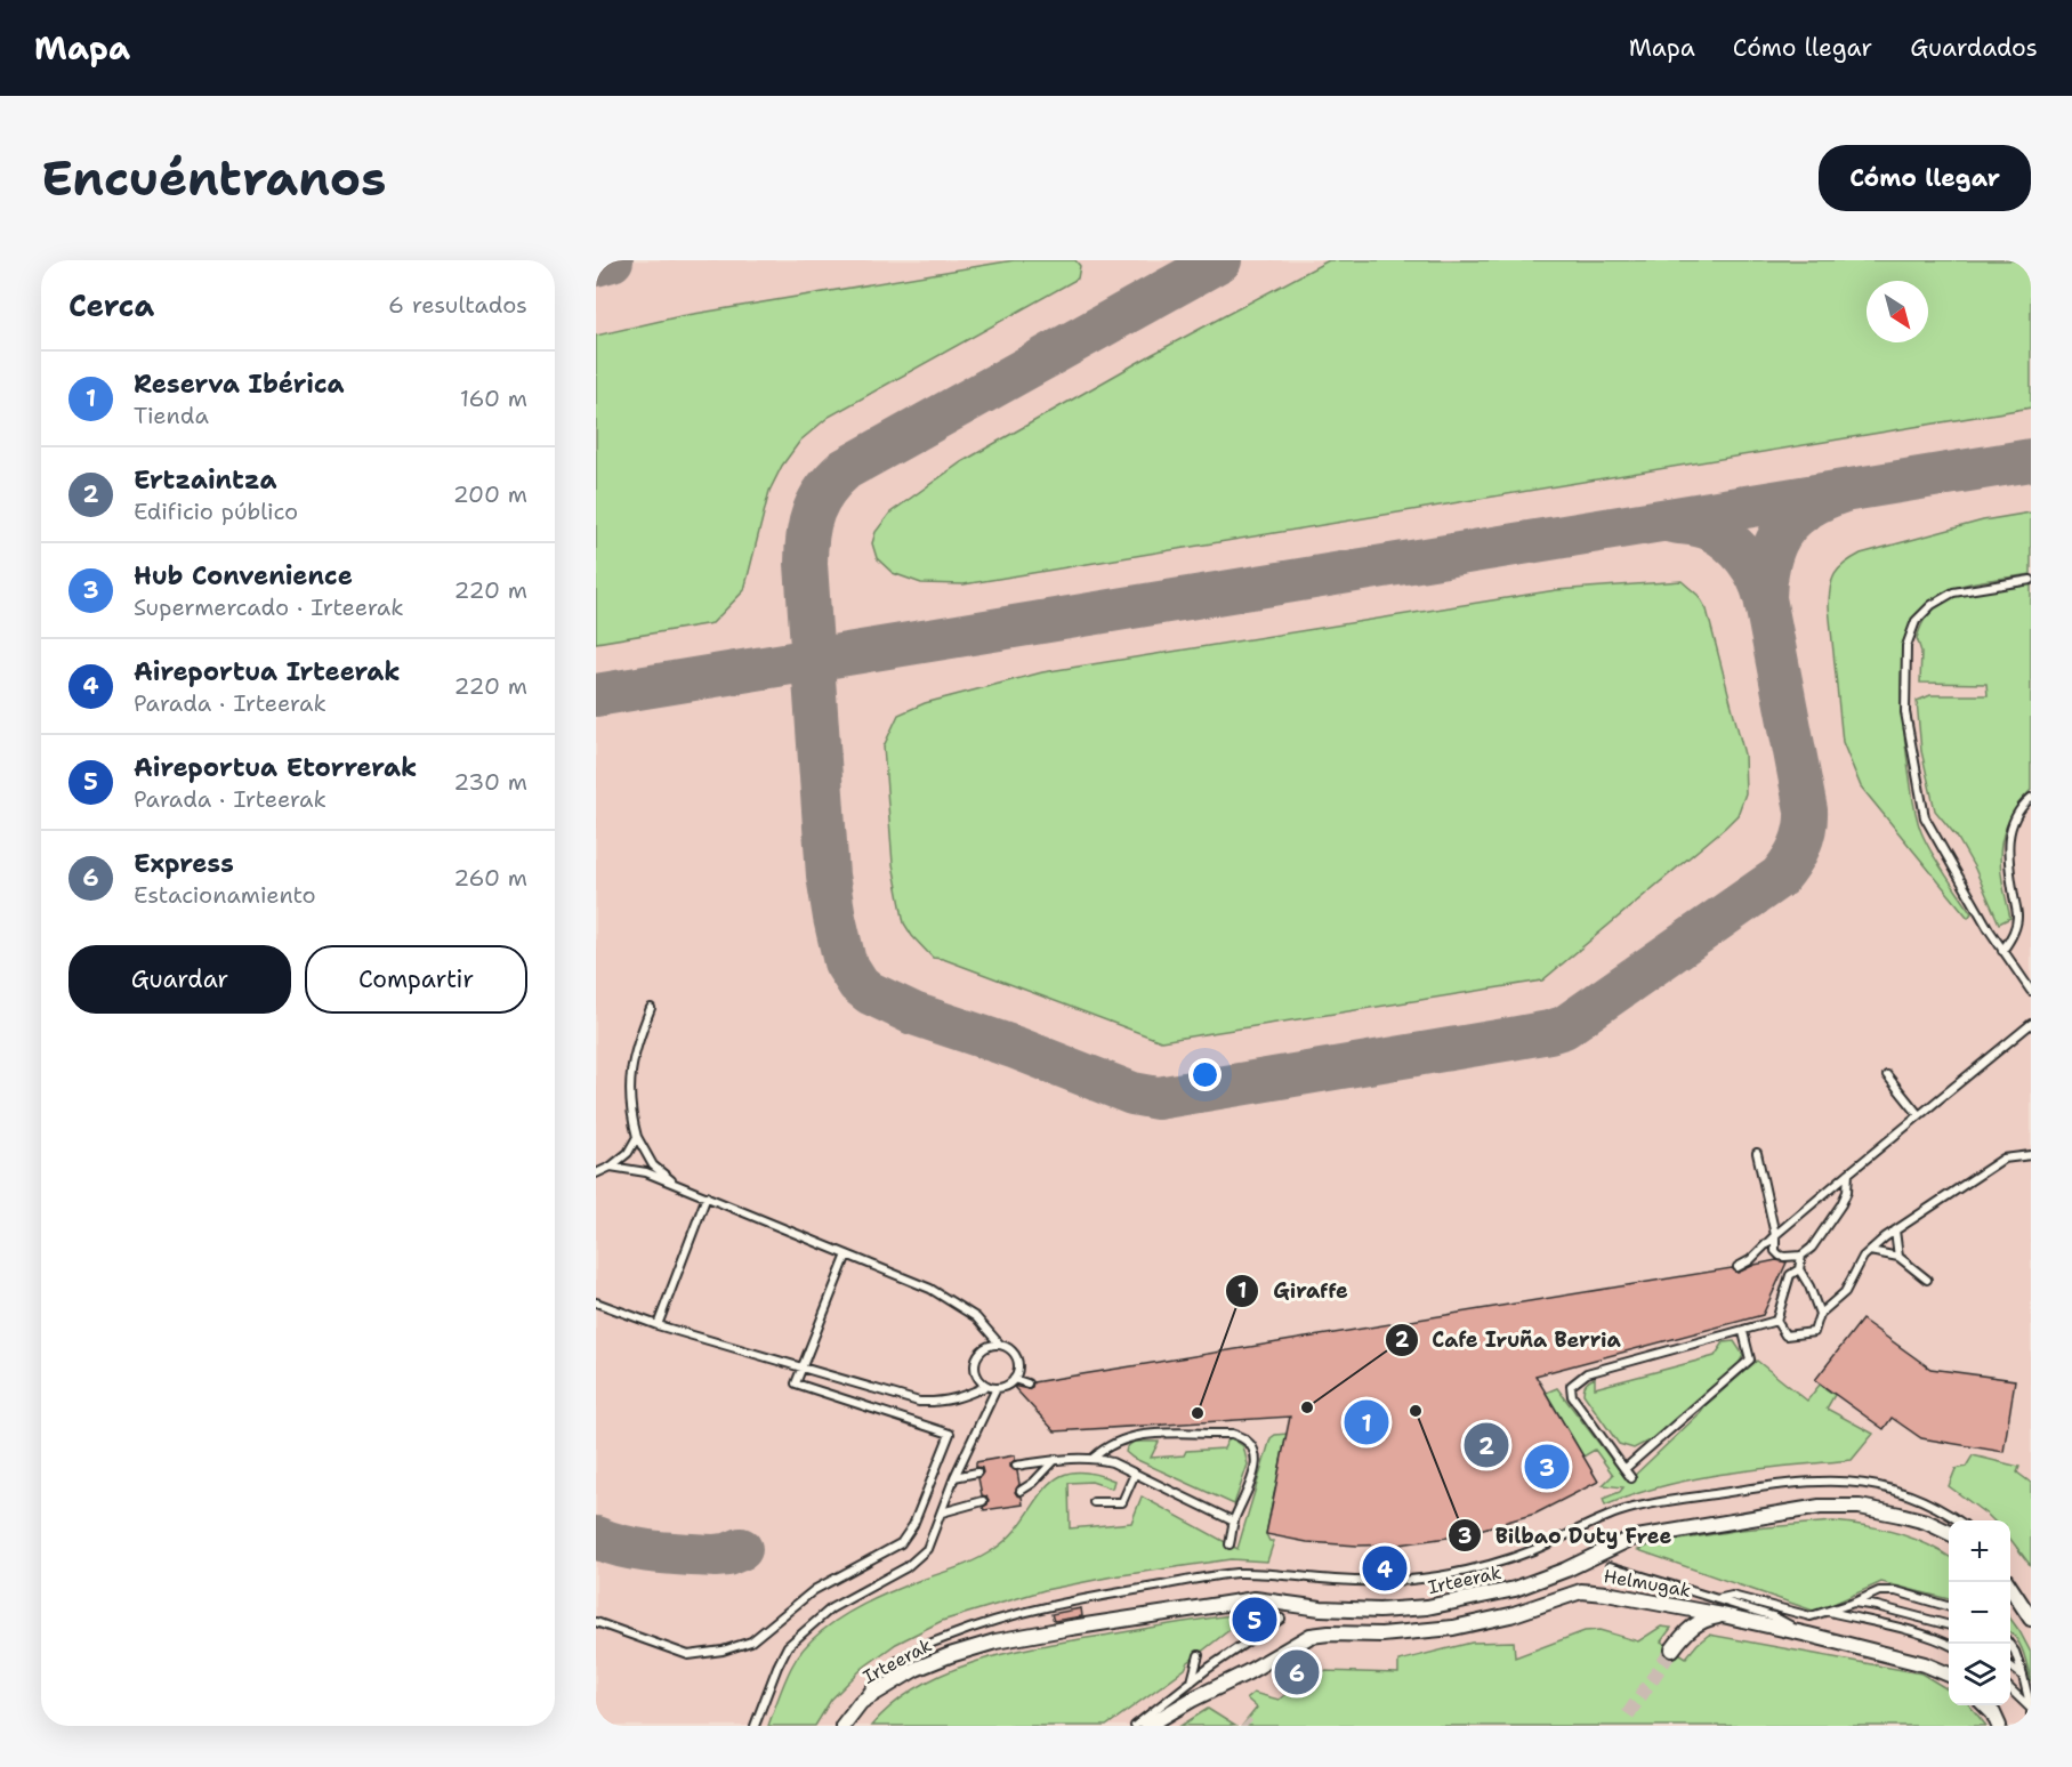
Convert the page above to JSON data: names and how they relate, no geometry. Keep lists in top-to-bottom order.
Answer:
{
  "streets": {
    "street": ["Irteerak", "Helmugak"]
  },
  "places": ["Cafe Iruña Berria", "Bilbao Duty Free", "Giraffe"],
  "north": "bottom right",
  "page": {
    "header": "Mapa",
    "nav": ["Mapa", "Cómo llegar", "Guardados"],
    "buttons": [
      "Cómo llegar",
      ["Guardar", "Compartir"]
    ],
    "title": "Encuéntranos",
    "heading": ["Cerca", "6 resultados"],
    "list": [
      {
        "mark": "1",
        "name": "Reserva Ibérica",
        "note": "Tienda",
        "value": "160 m"
      },
      {
        "mark": "2",
        "name": "Ertzaintza",
        "note": "Edificio público",
        "value": "200 m"
      },
      {
        "mark": "3",
        "name": "Hub Convenience",
        "note": "Supermercado · Irteerak",
        "value": "220 m"
      },
      {
        "mark": "4",
        "name": "Aireportua Irteerak",
        "note": "Parada · Irteerak",
        "value": "220 m"
      },
      {
        "mark": "5",
        "name": "Aireportua Etorrerak",
        "note": "Parada · Irteerak",
        "value": "230 m"
      },
      {
        "mark": "6",
        "name": "Express",
        "note": "Estacionamiento",
        "value": "260 m"
      }
    ],
    "pins": [
      "1",
      "2",
      "3",
      "4",
      "5",
      "6"
    ],
    "map_buttons": ["+", "−"]
  }
}
